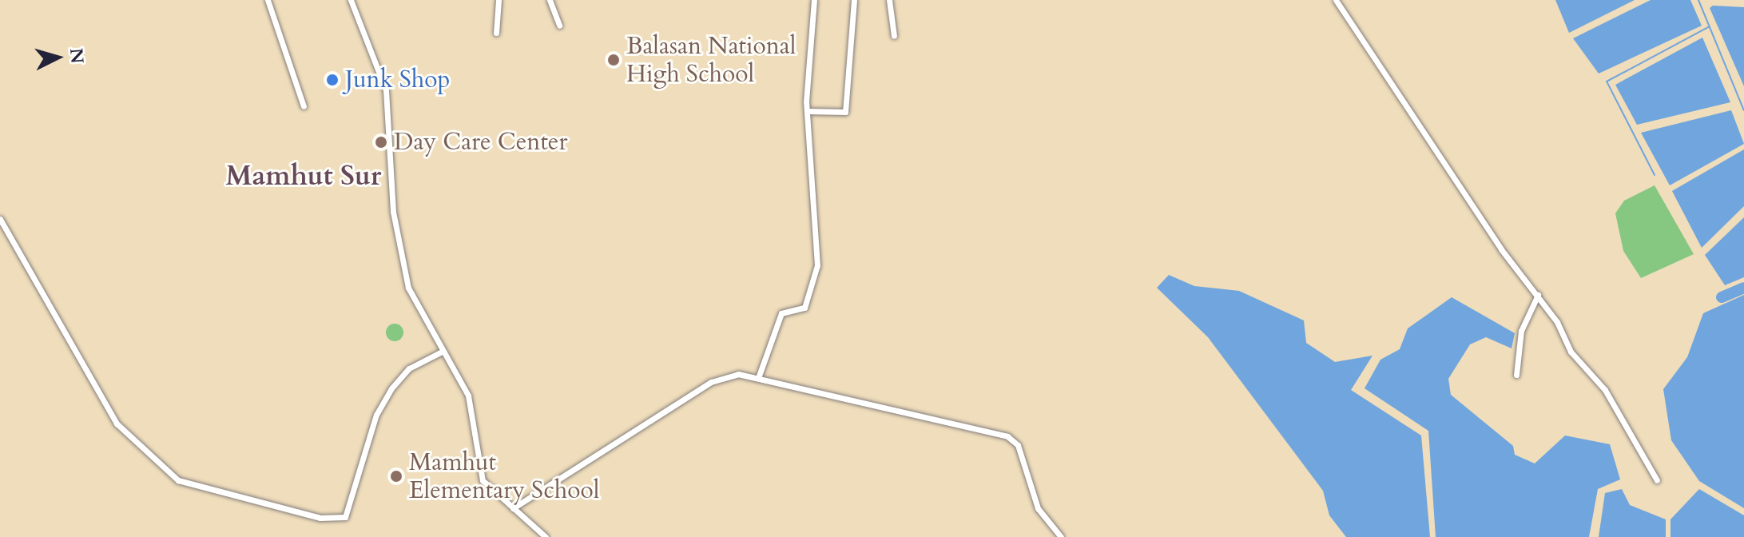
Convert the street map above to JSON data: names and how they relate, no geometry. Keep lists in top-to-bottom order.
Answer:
{
  "districts": ["Mamhut Sur"],
  "places": [
    "Balasan National High School",
    "Junk Shop",
    "Day Care Center",
    "Mamhut Elementary School"
  ],
  "north": "right"
}
